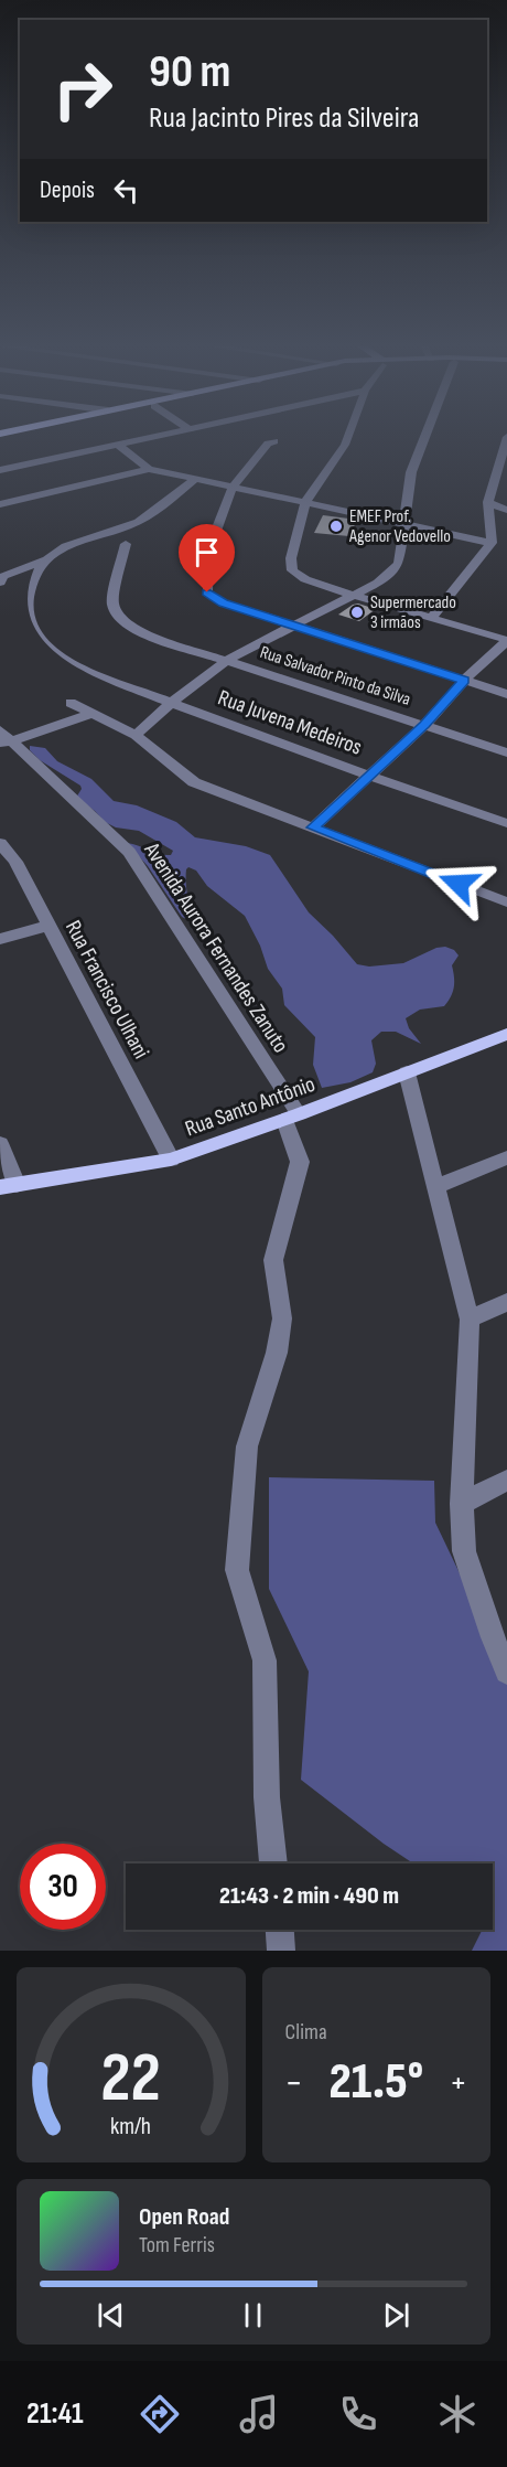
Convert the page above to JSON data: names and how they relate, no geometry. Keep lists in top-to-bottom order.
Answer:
{
  "streets": {
    "main road": ["Rua Santo Antônio"],
    "street": [
      "Rua Salvador Pinto da Silva",
      "Rua Juvena Medeiros",
      "Avenida Aurora Fernandes Zanuto",
      "Rua Francisco Ulhani"
    ]
  },
  "crossings": [
    ["Avenida Aurora Fernandes Zanuto", "Rua Santo Antônio"],
    ["Rua Francisco Ulhani", "Rua Santo Antônio"]
  ],
  "places": ["EMEF Prof. Agenor Vedovello", "Supermercado 3 irmãos"],
  "page": {
    "turn": ["90 m", "Rua Jacinto Pires da Silveira"],
    "then": "Depois",
    "limit": "30",
    "trip": "21:43 · 2 min · 490 m",
    "tile": "Clima",
    "heat": ["−", "21.5°", "+"],
    "song": ["Open Road", "Tom Ferris"],
    "tabs": "21:41",
    "gauge": ["22", "km/h"]
  }
}
